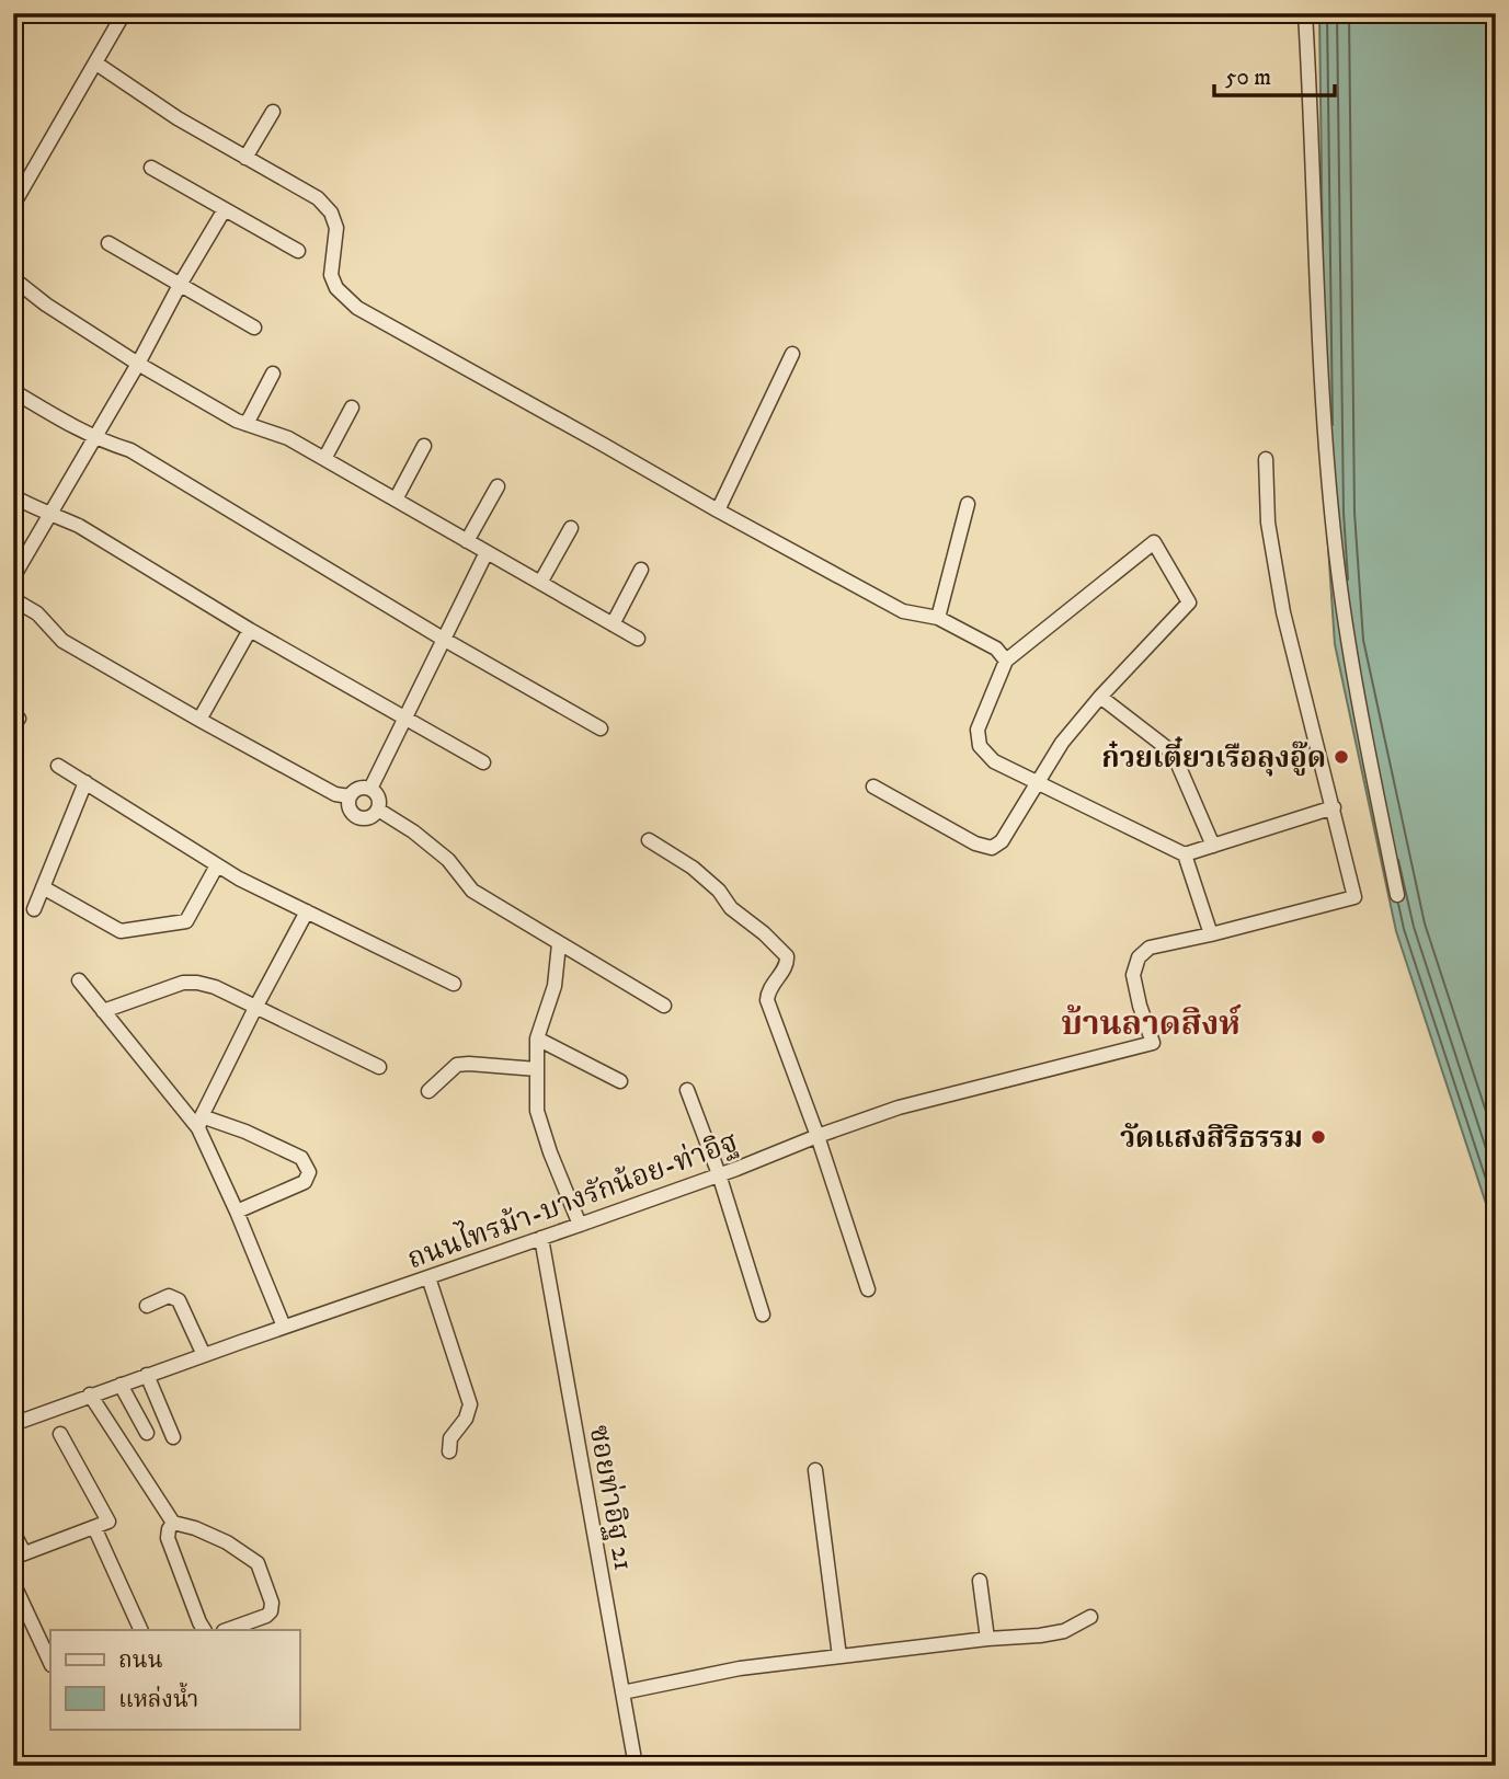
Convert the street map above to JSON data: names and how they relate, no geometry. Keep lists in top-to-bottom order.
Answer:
{
  "streets": {
    "street": ["ถนนไทรม้า-บางรักน้อย-ท่าอิฐ", "ซอยท่าอิฐ 21"]
  },
  "crossings": [
    ["ถนนไทรม้า-บางรักน้อย-ท่าอิฐ", "ซอยท่าอิฐ 21"]
  ],
  "districts": ["บ้านลาดสิงห์"],
  "places": ["ก๋วยเตี๋ยวเรือลุงอู๊ด", "วัดแสงสิริธรรม"],
  "legend": ["ถนน", "แหล่งน้ำ"],
  "scale_bar": "50 m"
}
